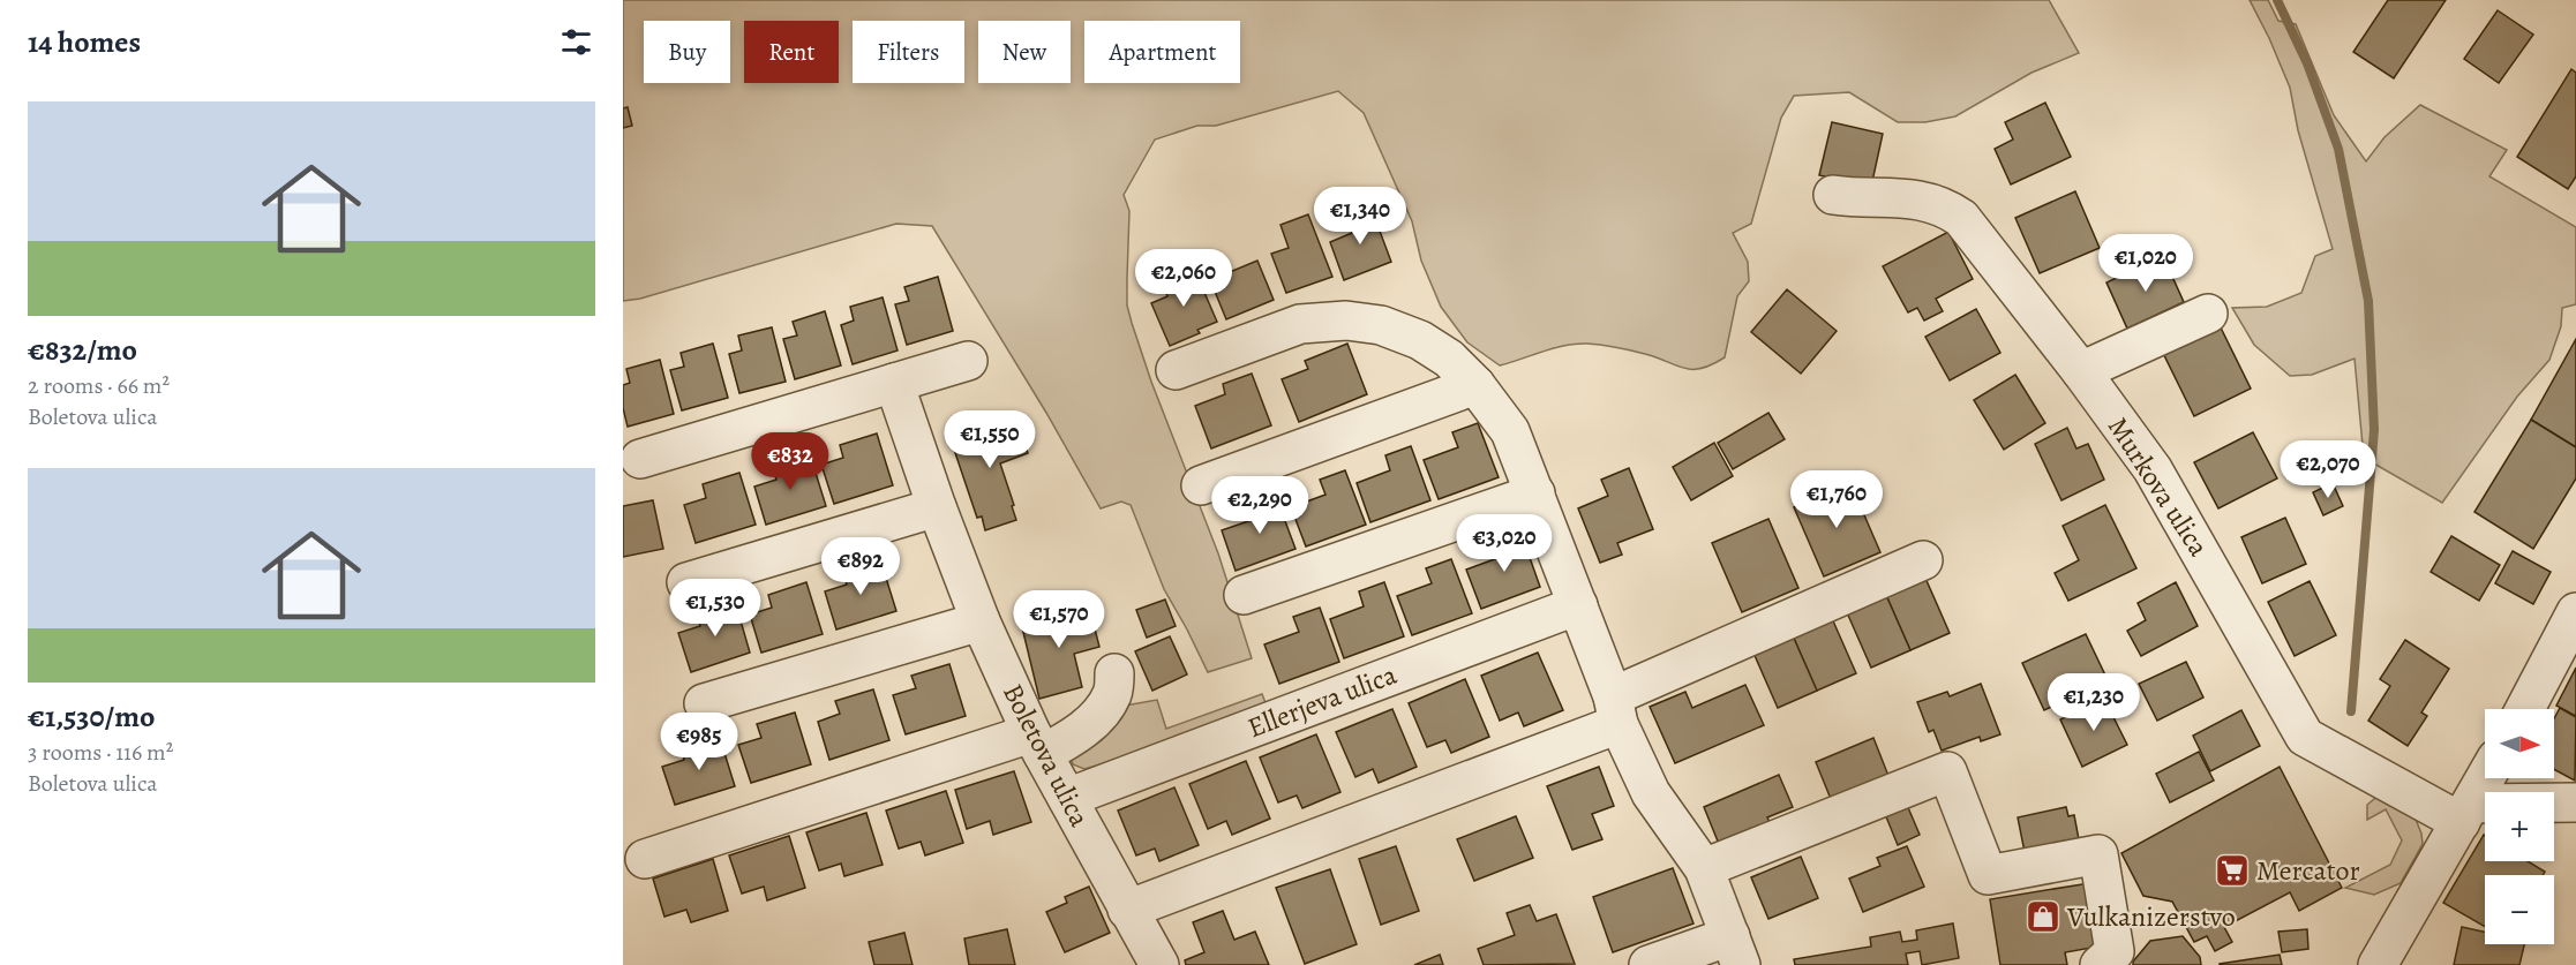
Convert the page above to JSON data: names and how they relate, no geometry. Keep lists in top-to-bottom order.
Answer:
{
  "streets": {
    "street": ["Murkova ulica", "Ellerjeva ulica", "Boletova ulica"]
  },
  "crossings": [
    ["Ellerjeva ulica", "Boletova ulica"]
  ],
  "places": {
    "supermarket": ["Mercator"],
    "shop": ["Vulkanizerstvo"]
  },
  "north": "right",
  "page": {
    "heading": "14 homes",
    "chip": [
      "Buy",
      "Rent",
      "Filters",
      "New",
      "Apartment"
    ],
    "list": [
      {
        "name": "€832/mo",
        "note": "2 rooms · 66 m² · Boletova ulica"
      },
      {
        "name": "€1,530/mo",
        "note": "3 rooms · 116 m² · Boletova ulica"
      }
    ],
    "price": [
      "€1,340",
      "€1,020",
      "€2,060",
      "€1,550",
      "€832",
      "€2,070",
      "€1,760",
      "€2,290",
      "€3,020",
      "€892",
      "€1,530",
      "€1,570",
      "€1,230",
      "€985"
    ],
    "map_buttons": ["+", "−"]
  }
}
